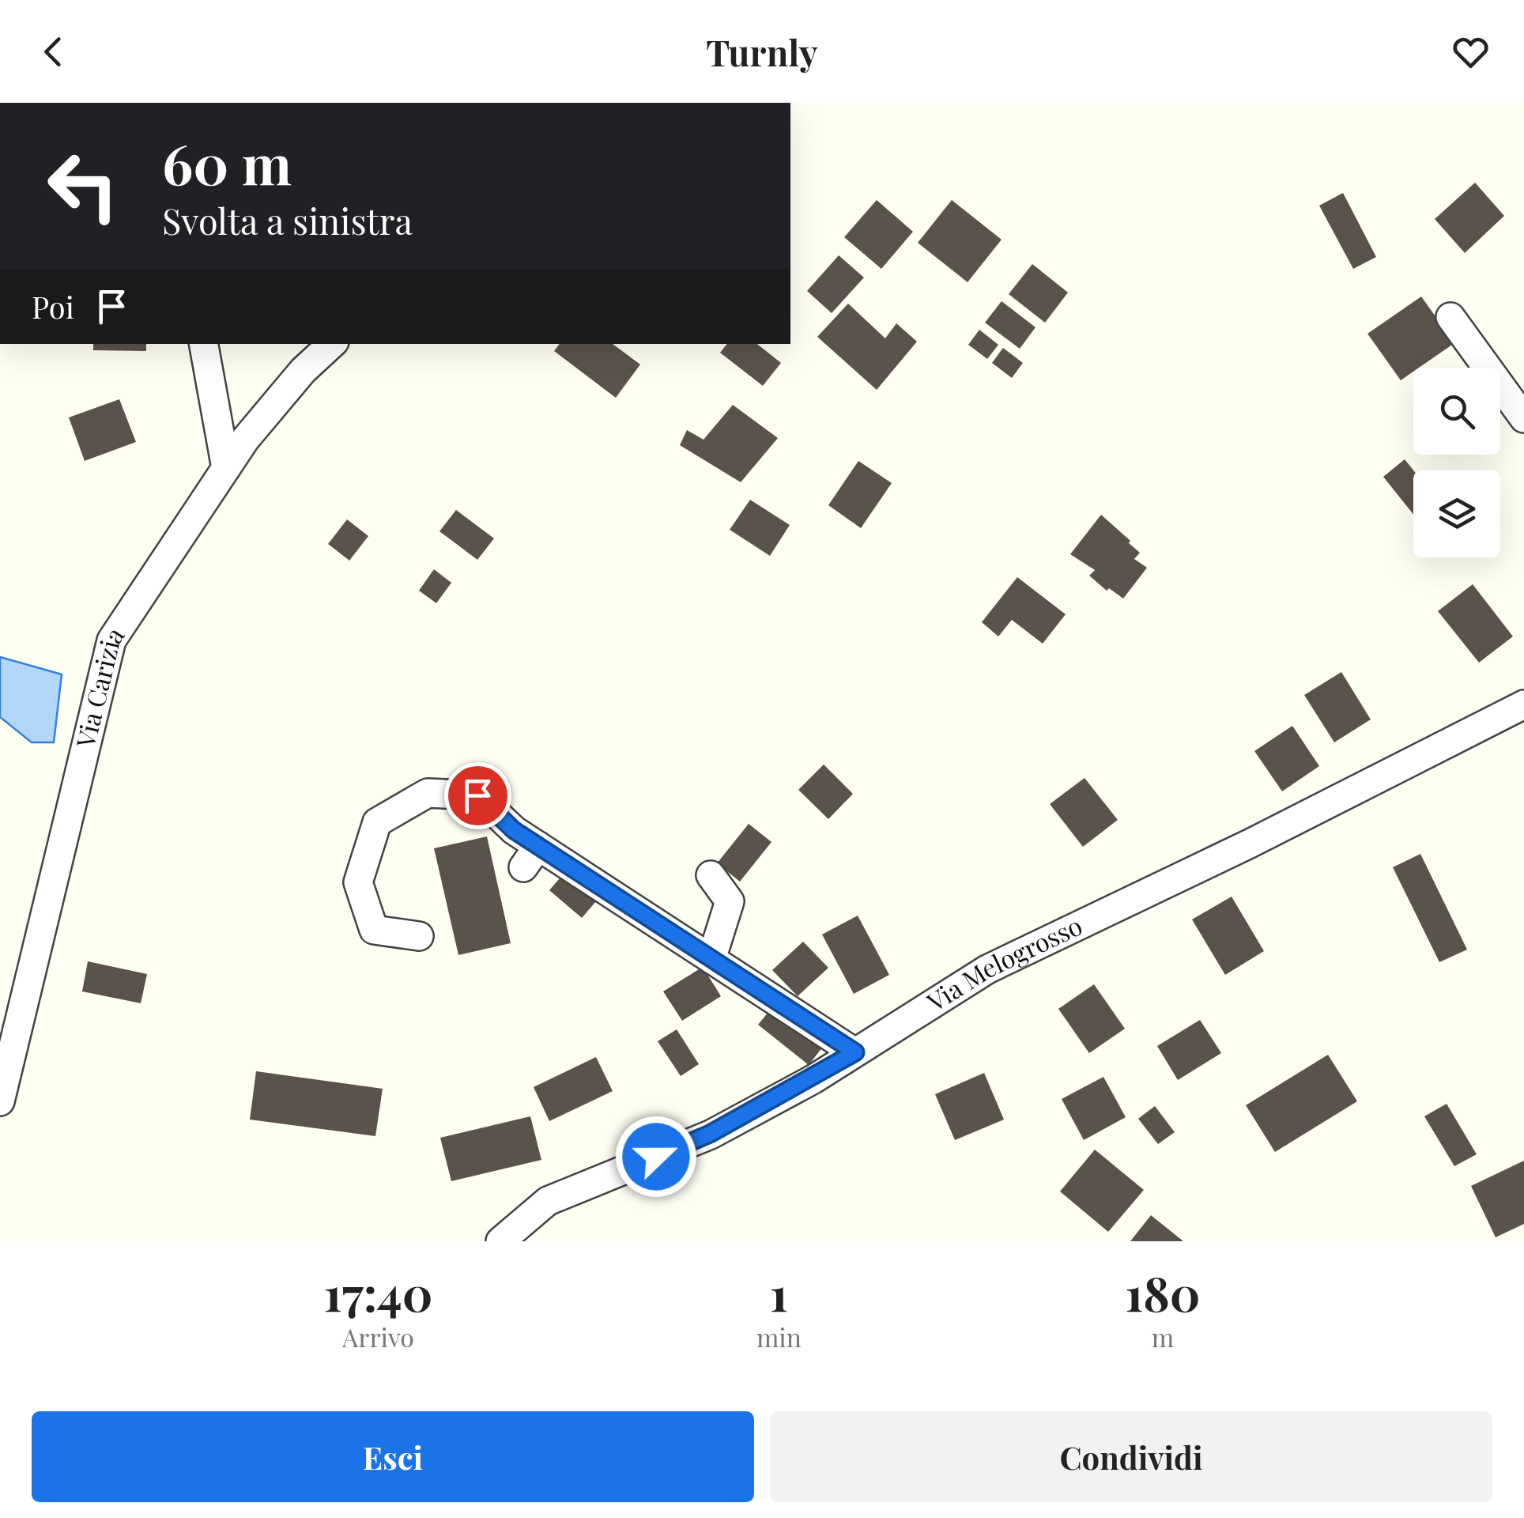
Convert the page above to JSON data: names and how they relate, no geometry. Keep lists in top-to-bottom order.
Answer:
{
  "streets": {
    "street": ["Via Carizia", "Via Melogrosso"]
  },
  "page": {
    "header": "Turnly",
    "turn": ["60 m", "Svolta a sinistra"],
    "then": "Poi",
    "eta": [
      "17:40",
      "Arrivo",
      "1",
      "min",
      "180",
      "m"
    ],
    "buttons": ["Esci", "Condividi"]
  }
}
